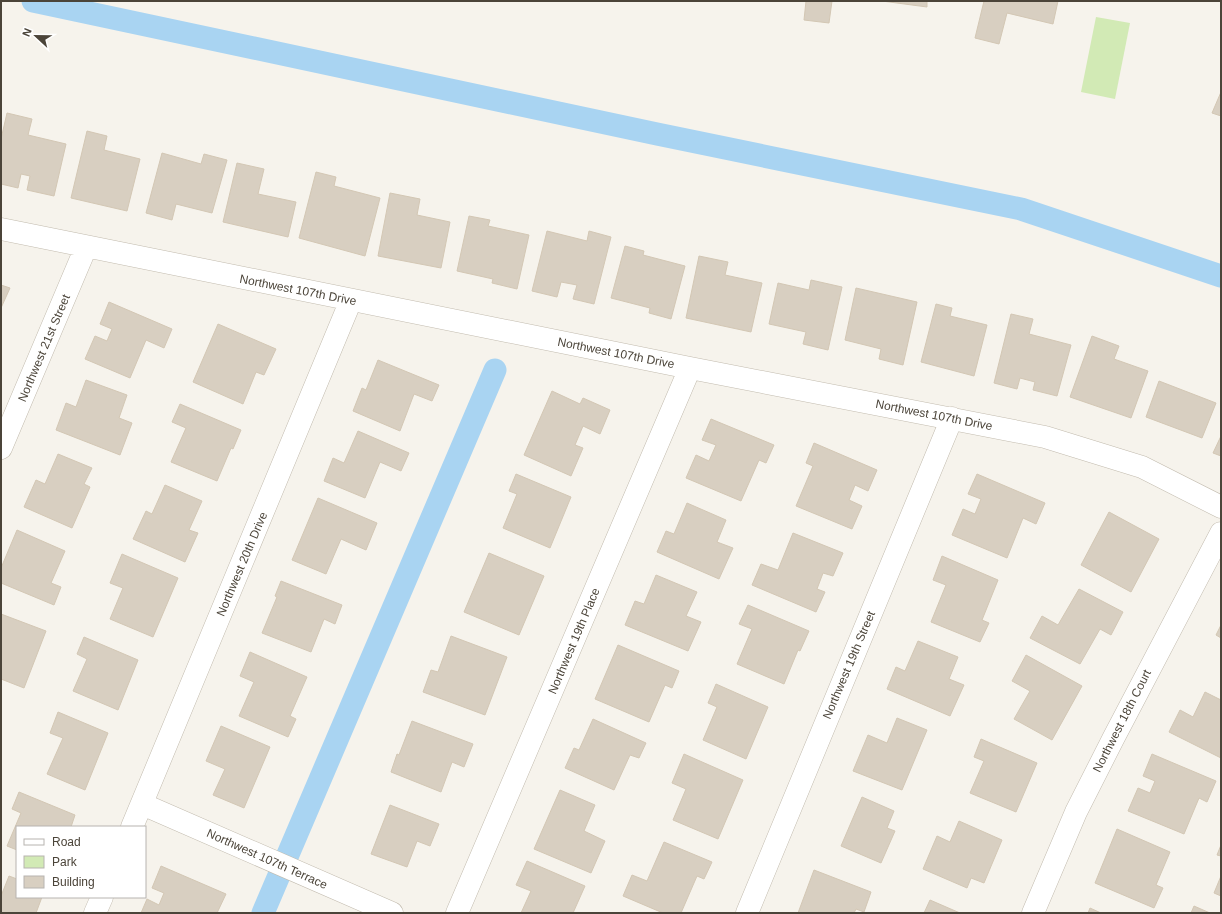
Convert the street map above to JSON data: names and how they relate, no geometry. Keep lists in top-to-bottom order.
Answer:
{
  "streets": {
    "street": [
      "Northwest 107th Drive",
      "Northwest 21st Street",
      "Northwest 20th Drive",
      "Northwest 19th Place",
      "Northwest 19th Street",
      "Northwest 18th Court",
      "Northwest 107th Terrace"
    ]
  },
  "crossings": [
    ["Northwest 107th Drive", "Northwest 21st Street"],
    ["Northwest 107th Drive", "Northwest 20th Drive"],
    ["Northwest 107th Drive", "Northwest 19th Place"],
    ["Northwest 107th Drive", "Northwest 19th Street"],
    ["Northwest 20th Drive", "Northwest 107th Terrace"]
  ],
  "legend": ["Road", "Park", "Building"],
  "north": "left"
}
